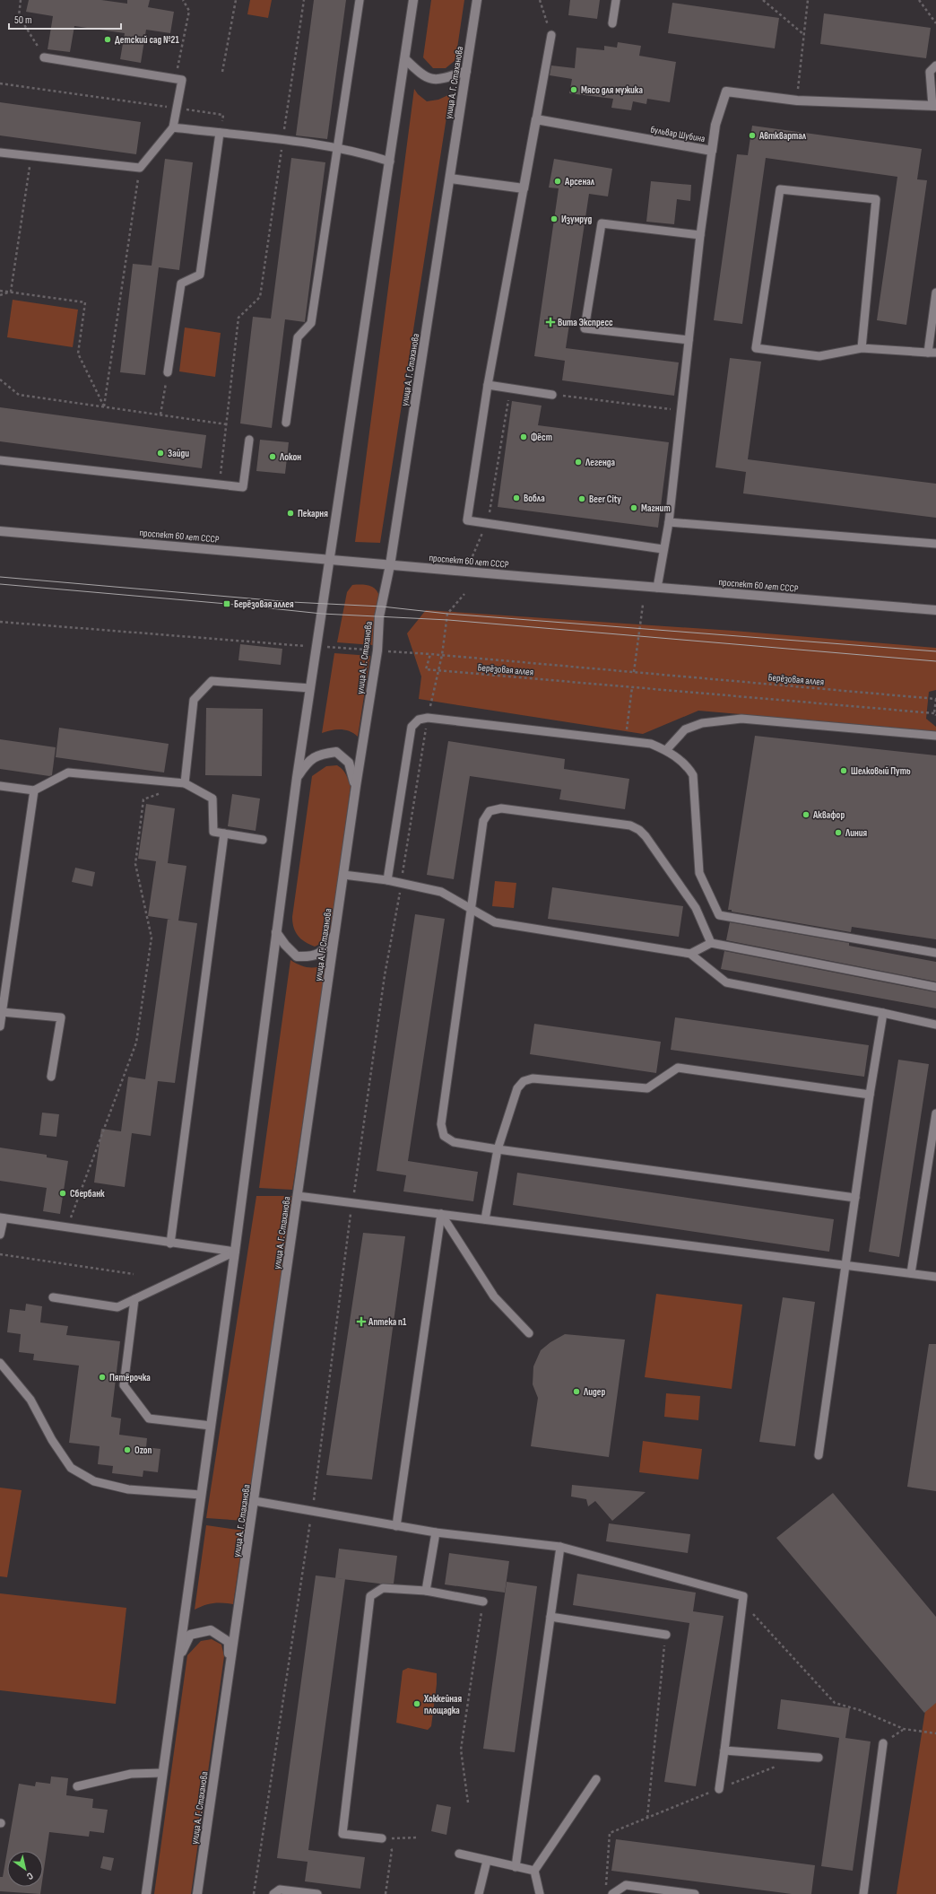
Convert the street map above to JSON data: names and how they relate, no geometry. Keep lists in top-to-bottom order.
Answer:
{
  "streets": {
    "main road": ["улица А. Г. Стаханова", "бульвар Шубина", "проспект 60 лет СССР"],
    "path": ["Берёзовая аллея"]
  },
  "crossings": [
    ["улица А. Г. Стаханова", "проспект 60 лет СССР"]
  ],
  "places": {
    "other": [
      "Детский сад №21",
      "Мясо для мужика",
      "Автквартал",
      "Арсенал",
      "Изумруд",
      "Фёст",
      "Зайди",
      "Локон",
      "Легенда",
      "Вобла",
      "Beer City",
      "Магнит",
      "Пекарня",
      "Шелковый Путь",
      "Аквафор",
      "Линия",
      "Сбербанк",
      "Пятёрочка",
      "Лидер",
      "Ozon",
      "Хоккейная площадка"
    ],
    "health": ["Вита Экспресс", "Аптека n1"],
    "transit": ["Берёзовая аллея"]
  },
  "scale_bar": "50 m",
  "north": "bottom right"
}
